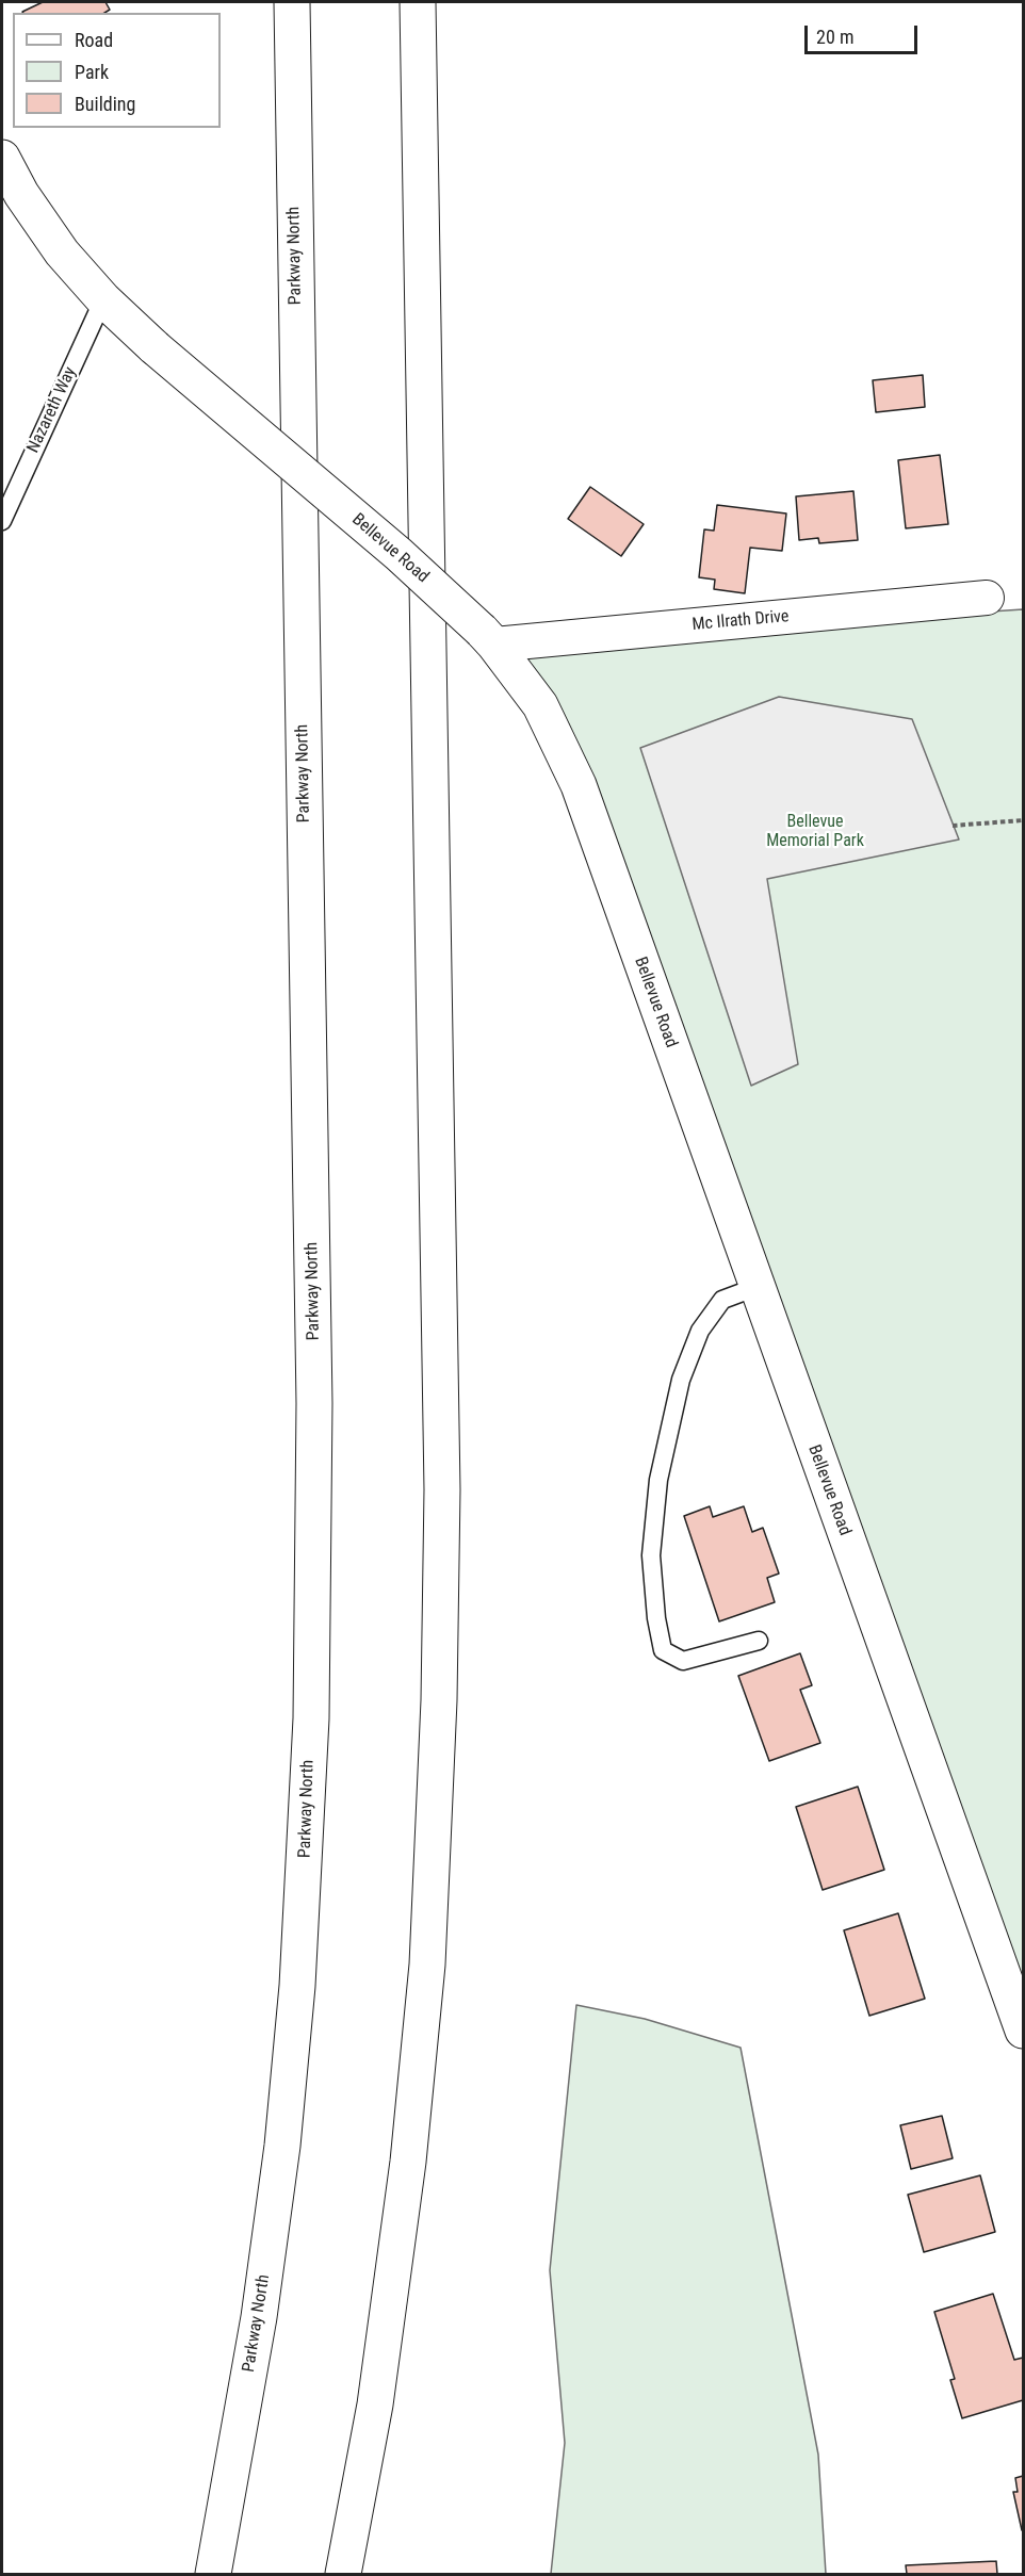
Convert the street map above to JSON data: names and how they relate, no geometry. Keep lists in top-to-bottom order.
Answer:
{
  "streets": {
    "main road": ["Parkway North", "Bellevue Road"],
    "street": ["Mc Ilrath Drive"],
    "lane": ["Nazareth Way"]
  },
  "crossings": [
    ["Nazareth Way", "Bellevue Road"],
    ["Bellevue Road", "Mc Ilrath Drive"]
  ],
  "parks": ["Bellevue Memorial Park"],
  "legend": ["Road", "Park", "Building"],
  "scale_bar": "20 m"
}
